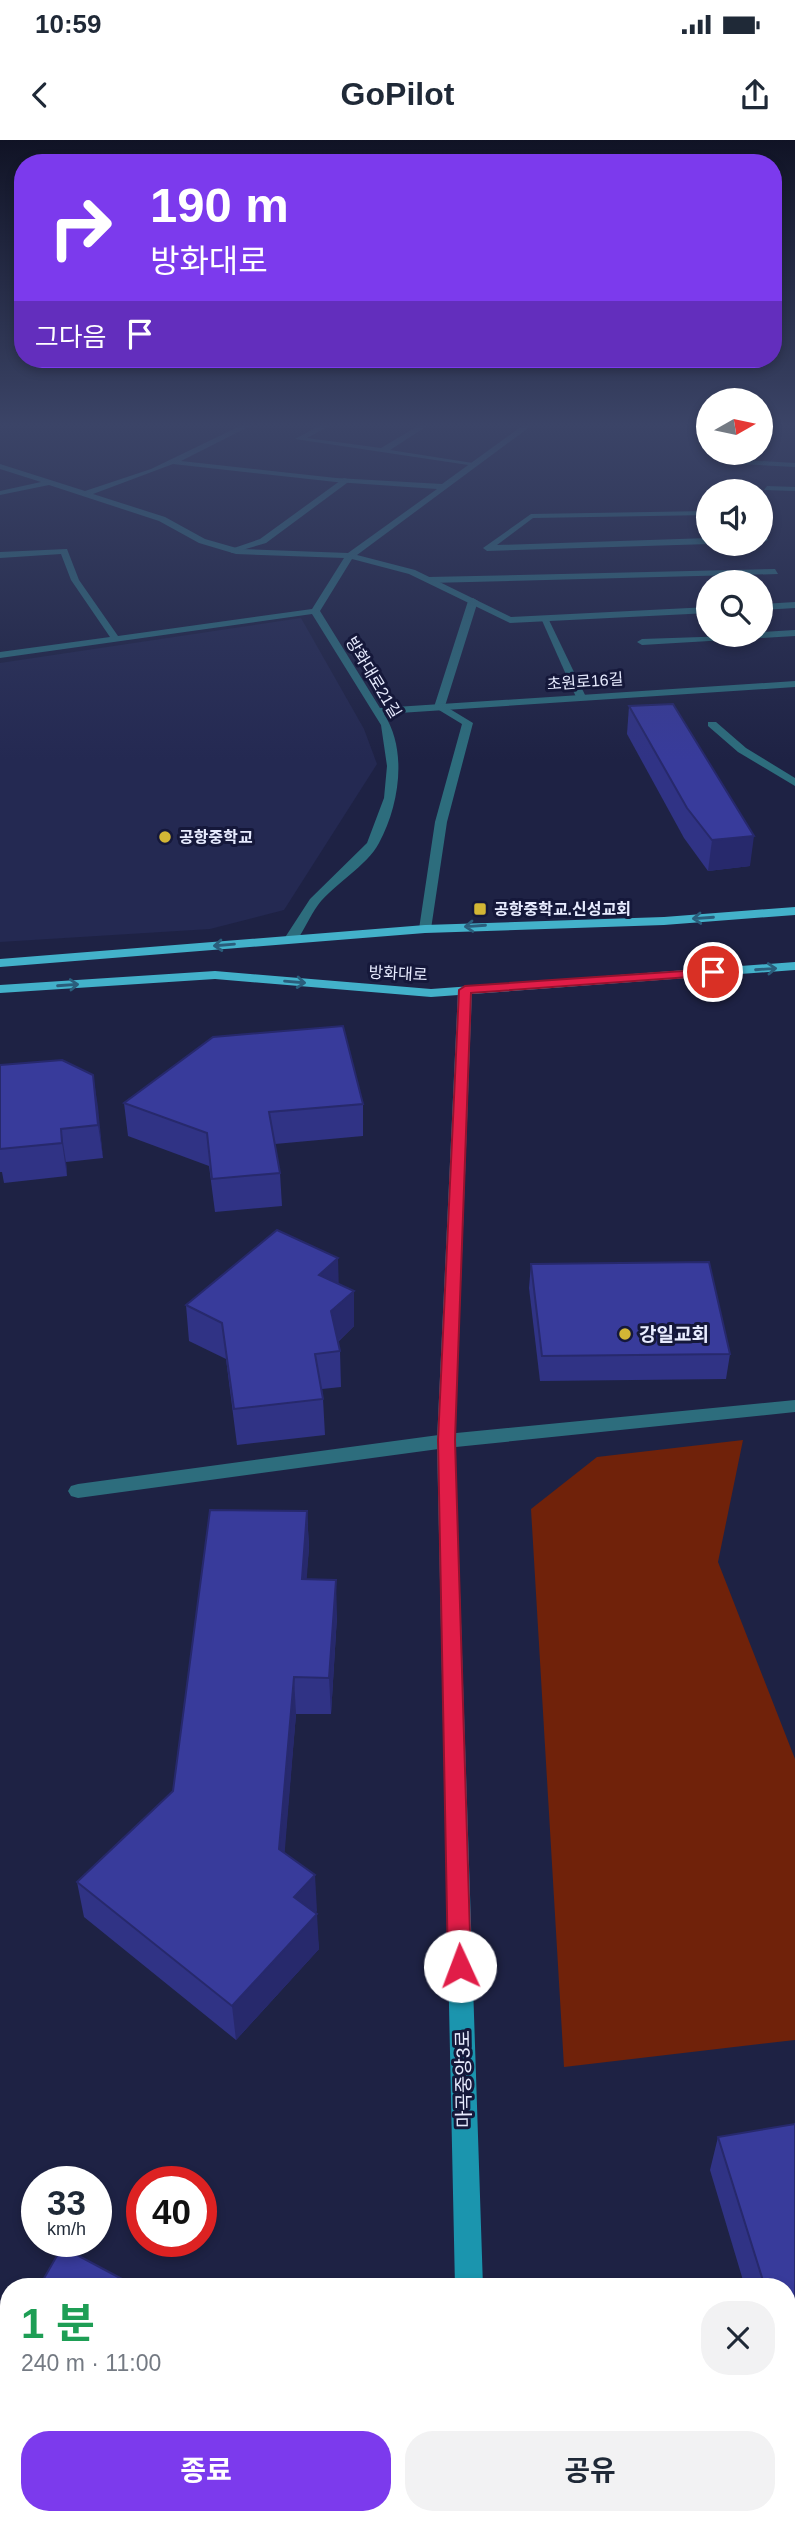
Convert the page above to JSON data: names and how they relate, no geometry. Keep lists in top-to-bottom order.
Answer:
{
  "streets": {
    "main road": ["방화대로"],
    "street": ["방화대로21길", "초원로16길", "마곡중앙3로"]
  },
  "crossings": [
    ["방화대로21길", "초원로16길"],
    ["방화대로21길", "방화대로"],
    ["방화대로", "마곡중앙3로"]
  ],
  "places": {
    "other": ["공항중학교", "강일교회"],
    "transit": ["공항중학교.신성교회"]
  },
  "north": "right",
  "page": {
    "status": "10:59",
    "header": "GoPilot",
    "turn": ["190 m", "방화대로"],
    "then": "그다음",
    "speed": "33 km/h",
    "limit": "40",
    "heading": ["1 분", "240 m · 11:00"],
    "buttons": ["종료", "공유"]
  }
}
